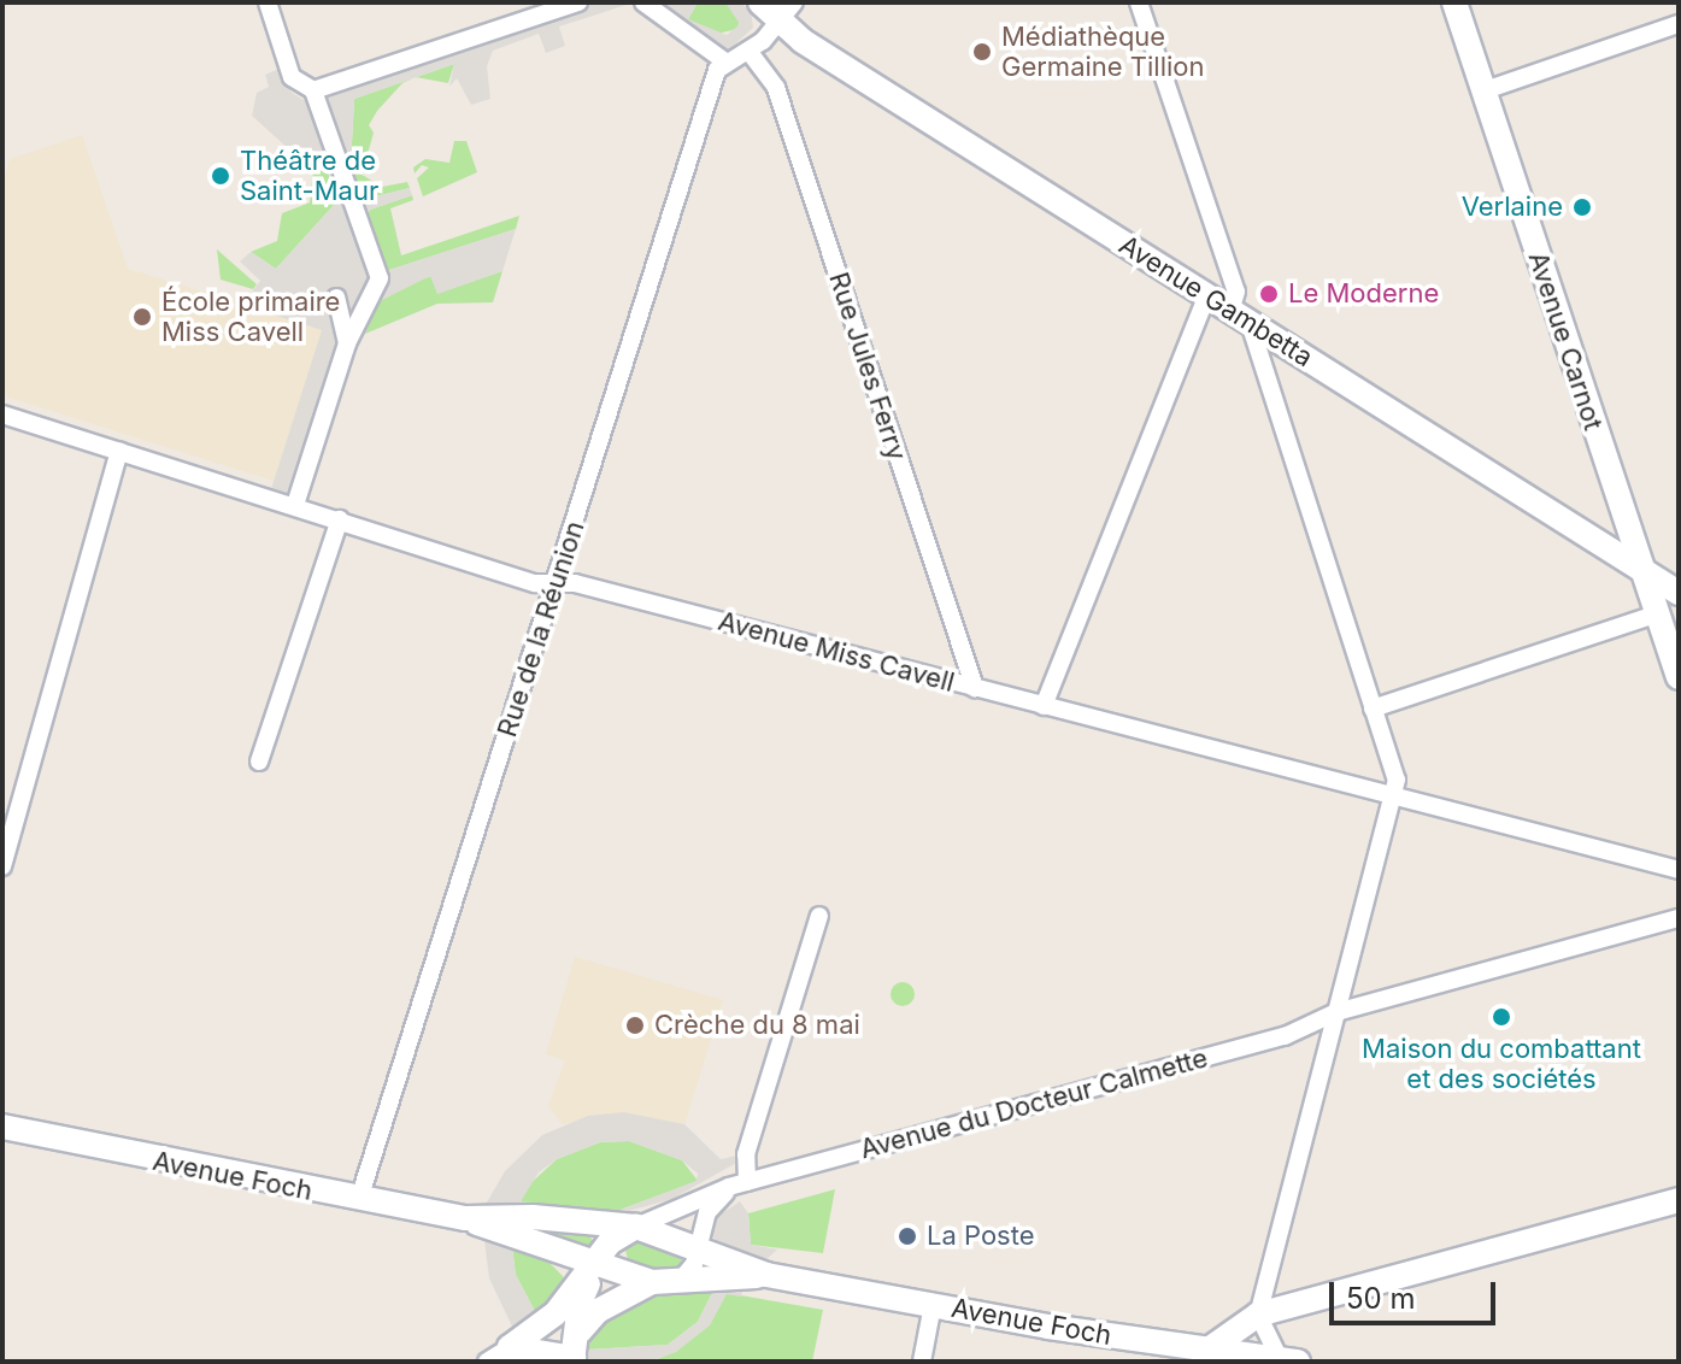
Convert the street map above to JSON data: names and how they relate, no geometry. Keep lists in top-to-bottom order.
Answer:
{
  "streets": {
    "street": [
      "Avenue Gambetta",
      "Avenue Carnot",
      "Rue Jules Ferry",
      "Rue de la Réunion",
      "Avenue Miss Cavell",
      "Avenue du Docteur Calmette",
      "Avenue Foch"
    ]
  },
  "crossings": [
    ["Avenue Gambetta", "Avenue Carnot"],
    ["Rue Jules Ferry", "Avenue Miss Cavell"],
    ["Rue de la Réunion", "Avenue Miss Cavell"],
    ["Rue de la Réunion", "Avenue Foch"],
    ["Avenue du Docteur Calmette", "Avenue Foch"]
  ],
  "places": [
    "Médiathèque Germaine Tillion",
    "Théâtre de Saint-Maur",
    "Verlaine",
    "Le Moderne",
    "École primaire Miss Cavell",
    "Maison du combattant et des sociétés",
    "Crèche du 8 mai",
    "La Poste"
  ],
  "scale_bar": "50 m"
}
